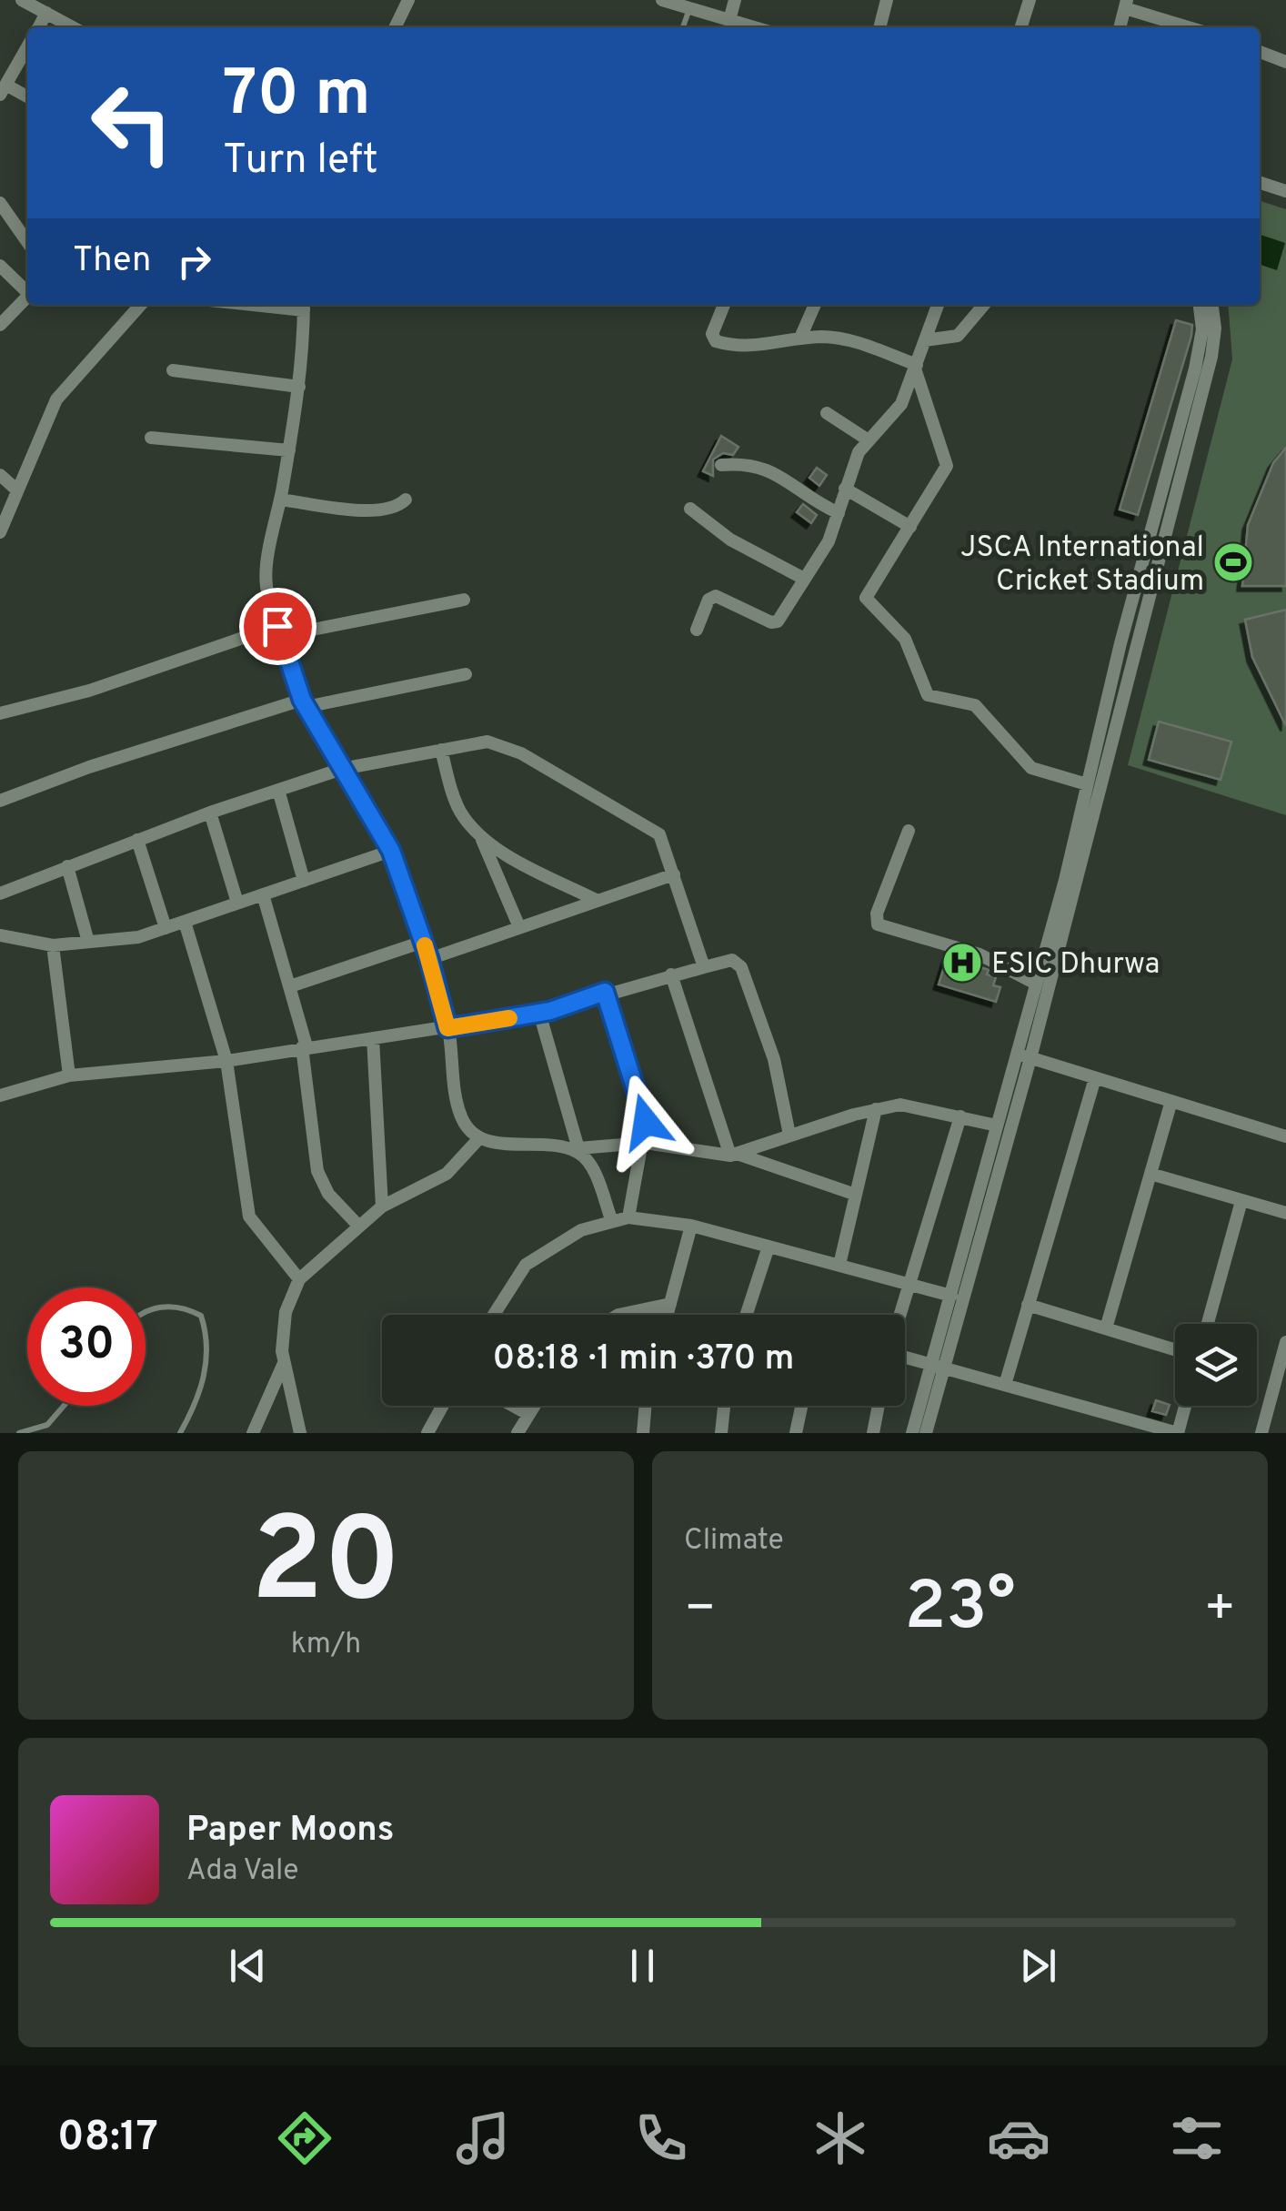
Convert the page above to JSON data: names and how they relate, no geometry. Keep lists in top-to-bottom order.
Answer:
{
  "places": {
    "sports": ["JSCA International Cricket Stadium"],
    "hospital": ["ESIC Dhurwa"]
  },
  "page": {
    "turn": ["70 m", "Turn left"],
    "then": "Then",
    "limit": "30",
    "trip": "08:18 · 1 min · 370 m",
    "tile": [
      ["20", "km/h"],
      "Climate"
    ],
    "heat": ["−", "23°", "+"],
    "song": ["Paper Moons", "Ada Vale"],
    "tabs": "08:17"
  }
}
